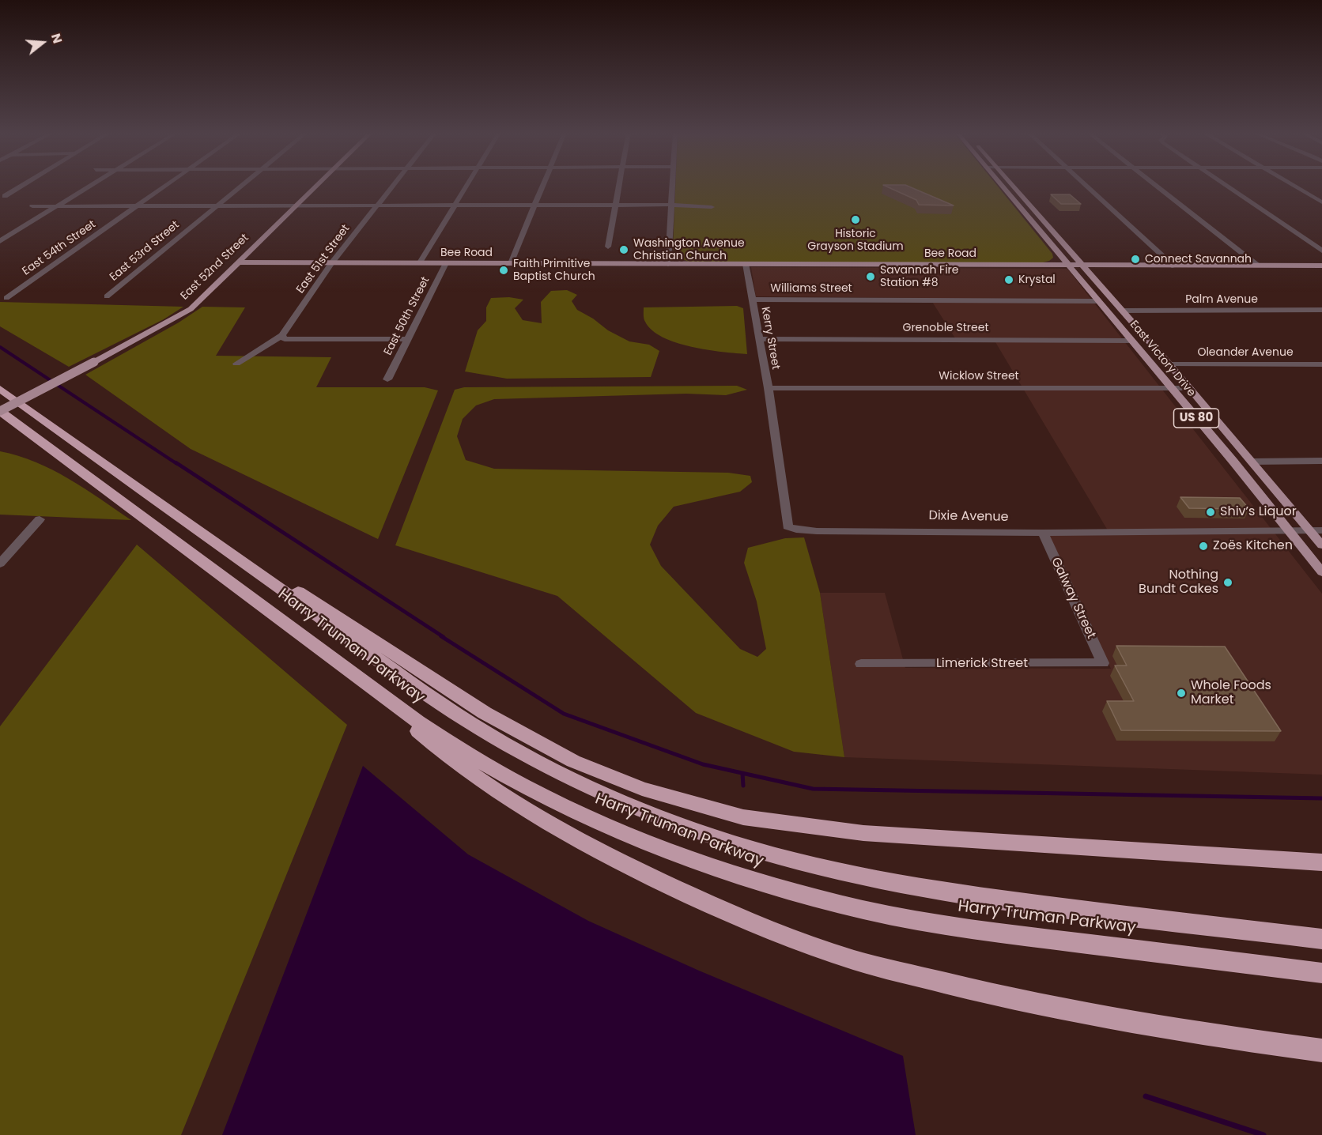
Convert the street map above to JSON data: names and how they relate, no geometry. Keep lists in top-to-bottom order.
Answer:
{
  "streets": {
    "highway": ["Harry Truman Parkway"],
    "main road": [
      "Bee Road",
      "East 52nd Street",
      "East Victory Drive",
      "US 80"
    ],
    "street": [
      "East 54th Street",
      "East 53rd Street",
      "East 51st Street",
      "Williams Street",
      "Palm Avenue",
      "East 50th Street",
      "Grenoble Street",
      "Kerry Street",
      "Oleander Avenue",
      "Wicklow Street",
      "Dixie Avenue",
      "Galway Street",
      "Limerick Street"
    ]
  },
  "crossings": [
    ["Bee Road", "East 51st Street"],
    ["Bee Road", "East 52nd Street"],
    ["Bee Road", "East 50th Street"],
    ["Bee Road", "Kerry Street"],
    ["Bee Road", "East Victory Drive"],
    ["East 52nd Street", "Harry Truman Parkway"],
    ["Williams Street", "Kerry Street"],
    ["Williams Street", "East Victory Drive"],
    ["Palm Avenue", "East Victory Drive"],
    ["Grenoble Street", "Kerry Street"],
    ["Grenoble Street", "East Victory Drive"],
    ["Kerry Street", "Wicklow Street"],
    ["Kerry Street", "Dixie Avenue"],
    ["Oleander Avenue", "East Victory Drive"],
    ["East Victory Drive", "Wicklow Street"],
    ["East Victory Drive", "Dixie Avenue"],
    ["Wicklow Street", "Dixie Avenue"],
    ["Dixie Avenue", "Galway Street"],
    ["Galway Street", "Limerick Street"]
  ],
  "places": [
    "Historic Grayson Stadium",
    "Washington Avenue Christian Church",
    "Connect Savannah",
    "Faith Primitive Baptist Church",
    "Savannah Fire Station #8",
    "Krystal",
    "Shiv’s Liquor",
    "Zoës Kitchen",
    "Nothing Bundt Cakes",
    "Whole Foods Market"
  ],
  "north": "right"
}
